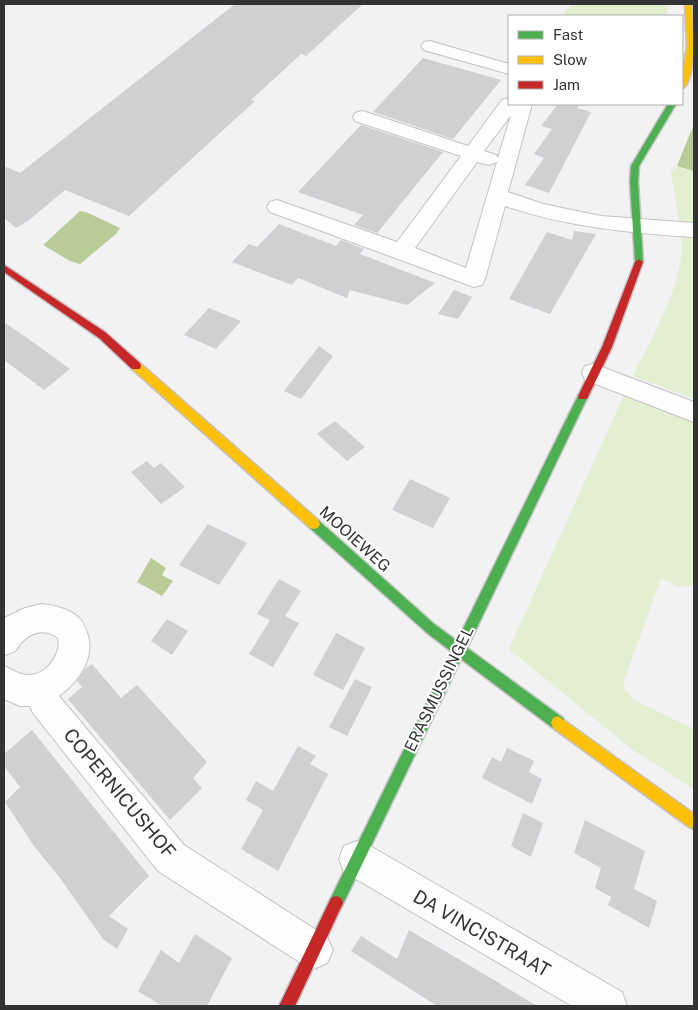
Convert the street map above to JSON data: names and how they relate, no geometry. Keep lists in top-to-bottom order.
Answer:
{
  "streets": {
    "street": [
      "MOOIEWEG",
      "ERASMUSSINGEL",
      "COPERNICUSHOF",
      "DA VINCISTRAAT"
    ]
  },
  "crossings": [
    ["MOOIEWEG", "ERASMUSSINGEL"],
    ["ERASMUSSINGEL", "COPERNICUSHOF"],
    ["ERASMUSSINGEL", "DA VINCISTRAAT"]
  ],
  "legend": ["Fast", "Slow", "Jam"]
}
